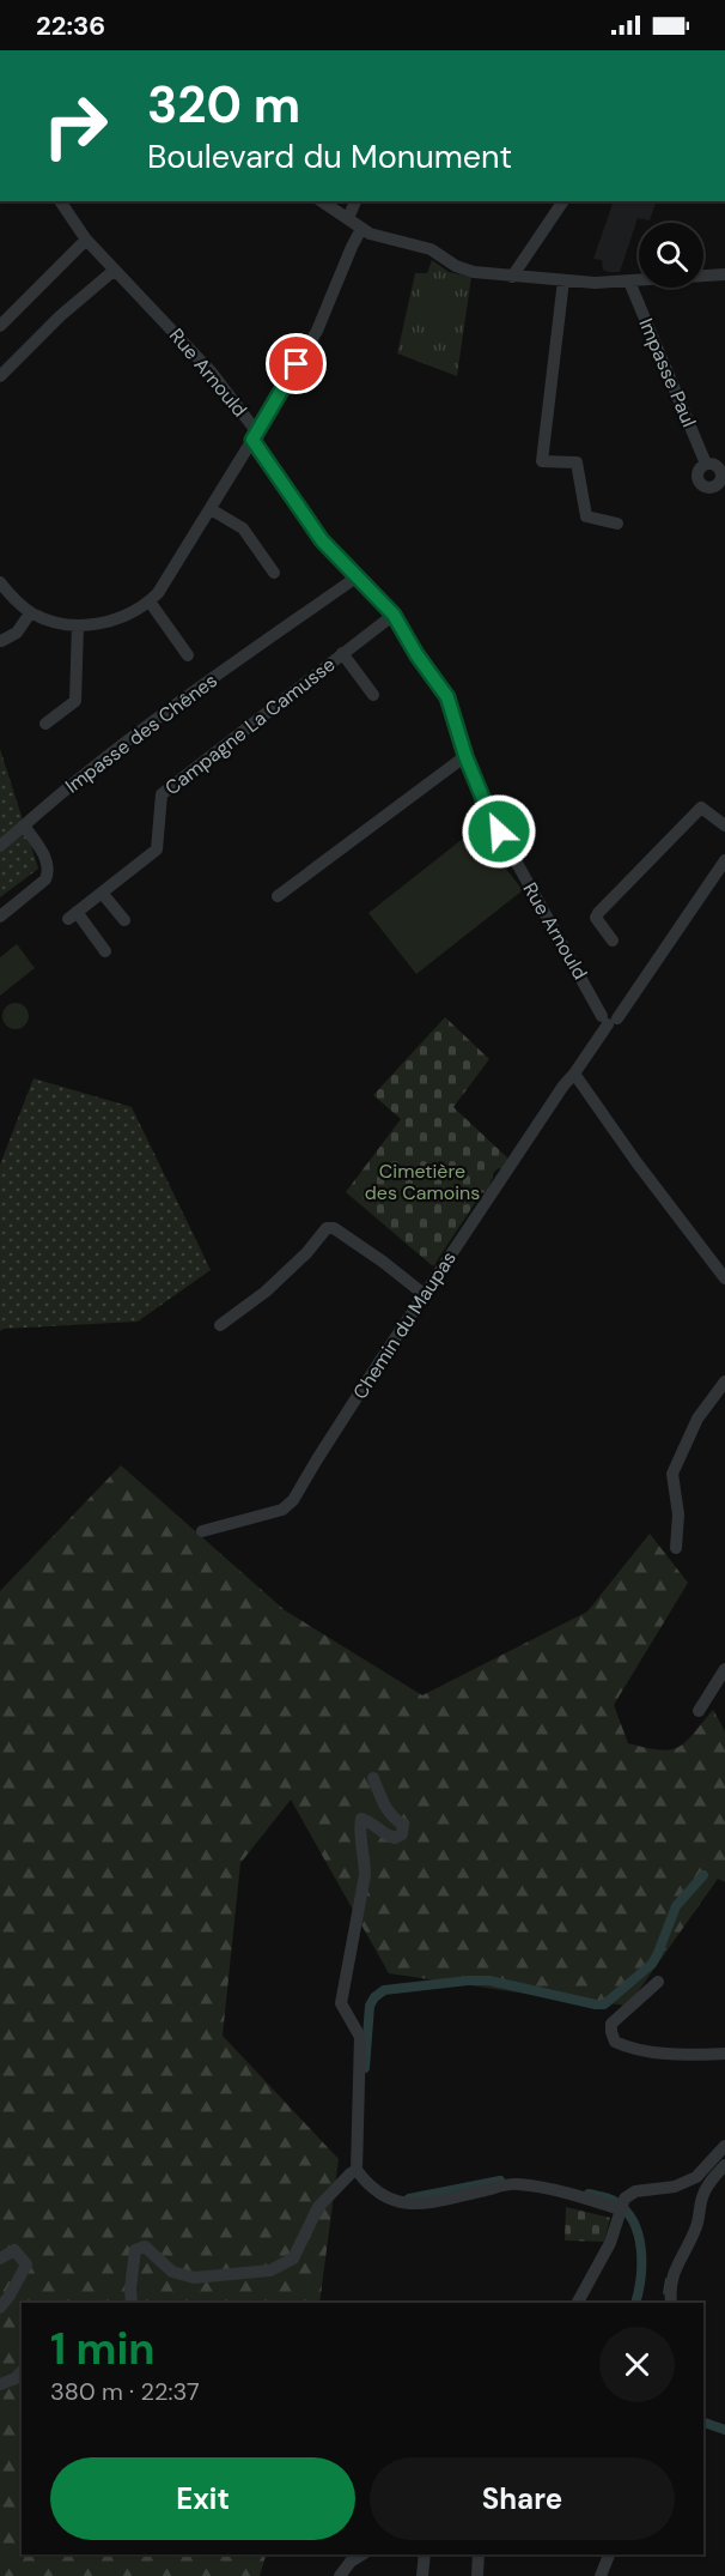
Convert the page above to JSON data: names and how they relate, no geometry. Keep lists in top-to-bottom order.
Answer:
{
  "streets": {
    "street": [
      "Rue Arnould",
      "Impasse Paul",
      "Campagne La Camusse",
      "Impasse des Chênes",
      "Chemin du Maupas"
    ]
  },
  "crossings": [
    ["Rue Arnould", "Campagne La Camusse"],
    ["Rue Arnould", "Impasse des Chênes"],
    ["Rue Arnould", "Chemin du Maupas"]
  ],
  "parks": ["Cimetière des Camoins"],
  "page": {
    "status": "22:36",
    "turn": ["320 m", "Boulevard du Monument"],
    "heading": ["1 min", "380 m · 22:37"],
    "buttons": ["Exit", "Share"]
  }
}
